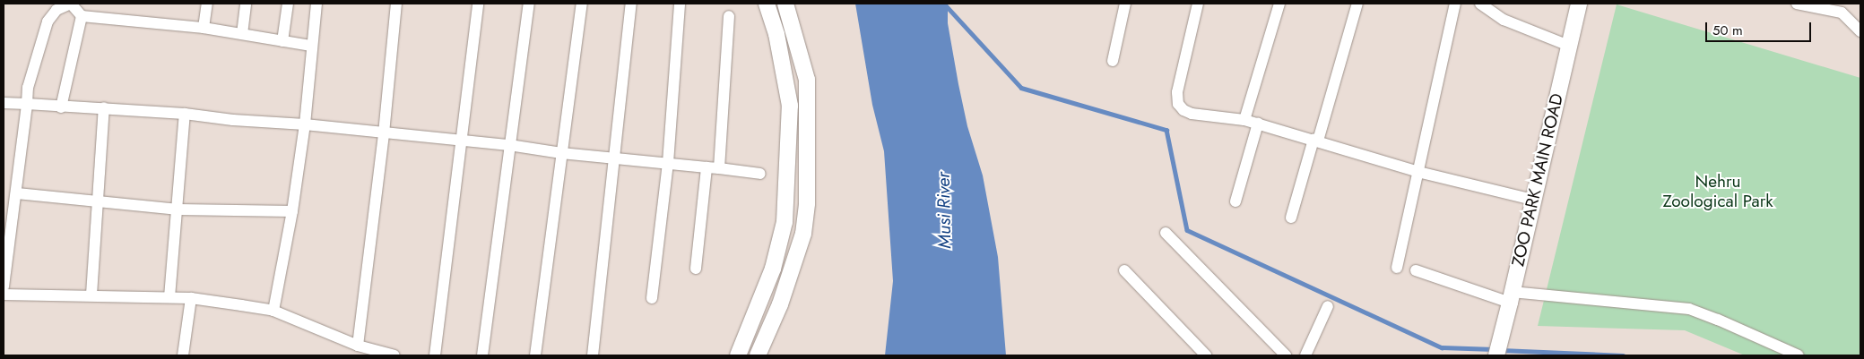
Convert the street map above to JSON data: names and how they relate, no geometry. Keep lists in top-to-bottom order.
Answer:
{
  "streets": {
    "street": ["ZOO PARK MAIN ROAD"]
  },
  "water": ["Musi River"],
  "parks": ["Nehru Zoological Park"],
  "scale_bar": "50 m"
}
